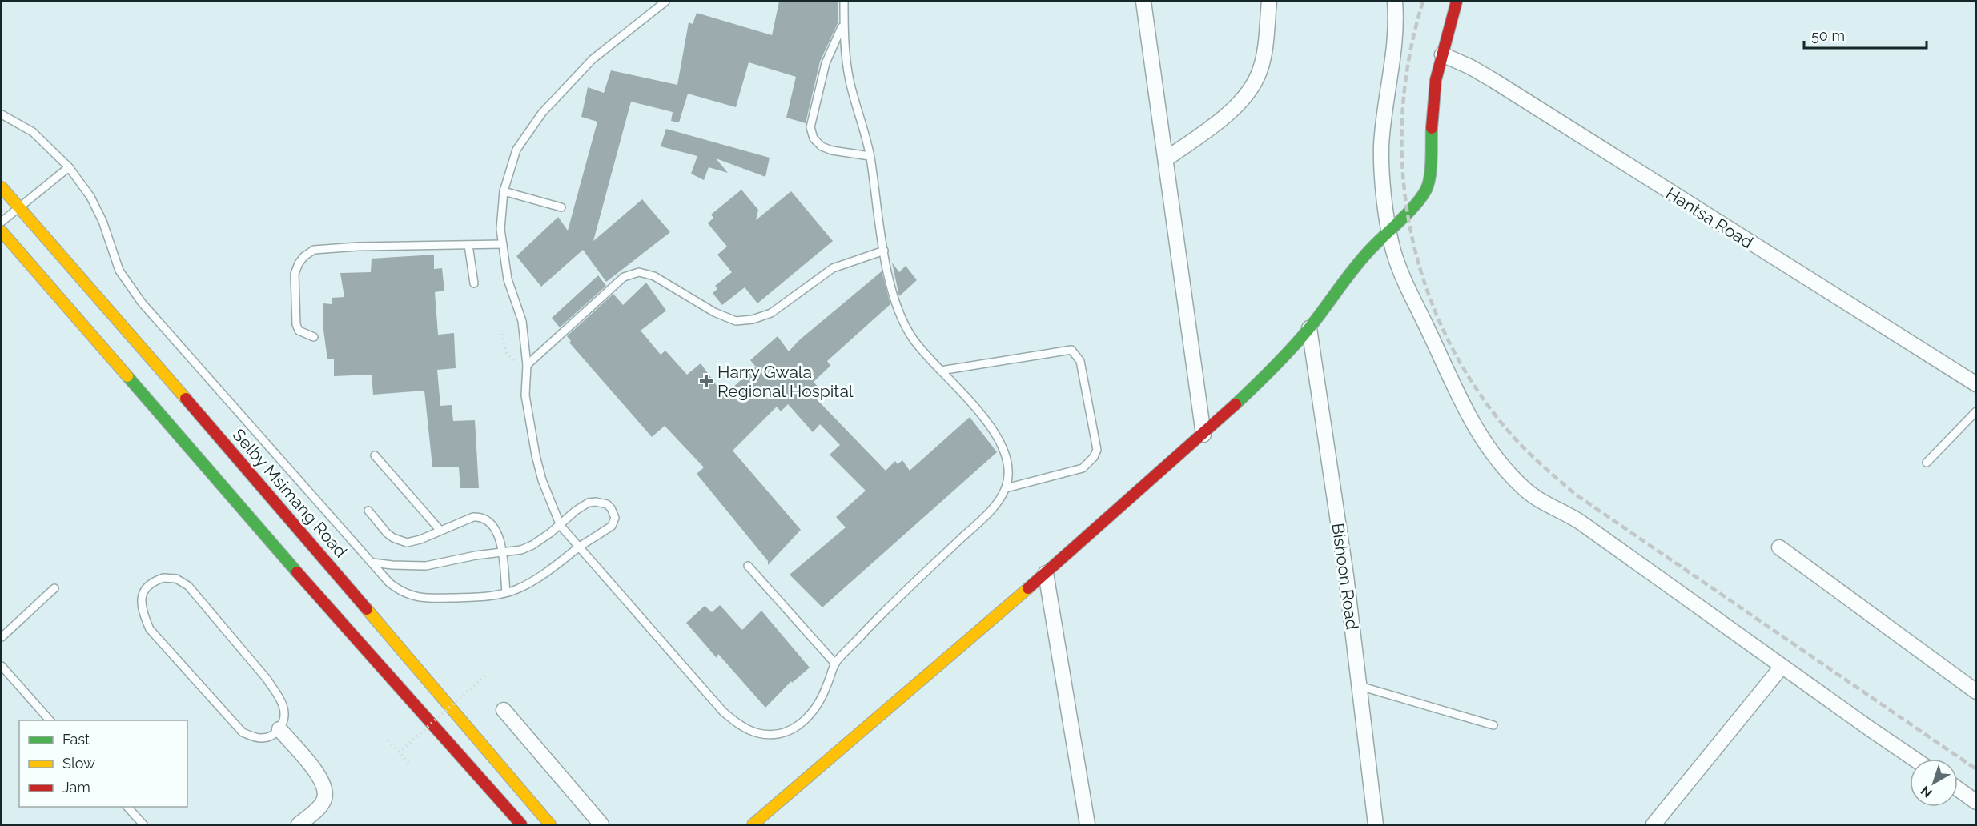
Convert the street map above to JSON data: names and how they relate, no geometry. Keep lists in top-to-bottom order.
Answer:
{
  "streets": {
    "main road": ["Selby Msimang Road"],
    "street": ["Hantsa Road", "Bishoon Road"]
  },
  "places": {
    "health": ["Harry Gwala Regional Hospital"]
  },
  "legend": ["Fast", "Slow", "Jam"],
  "scale_bar": "50 m",
  "north": "bottom left"
}
